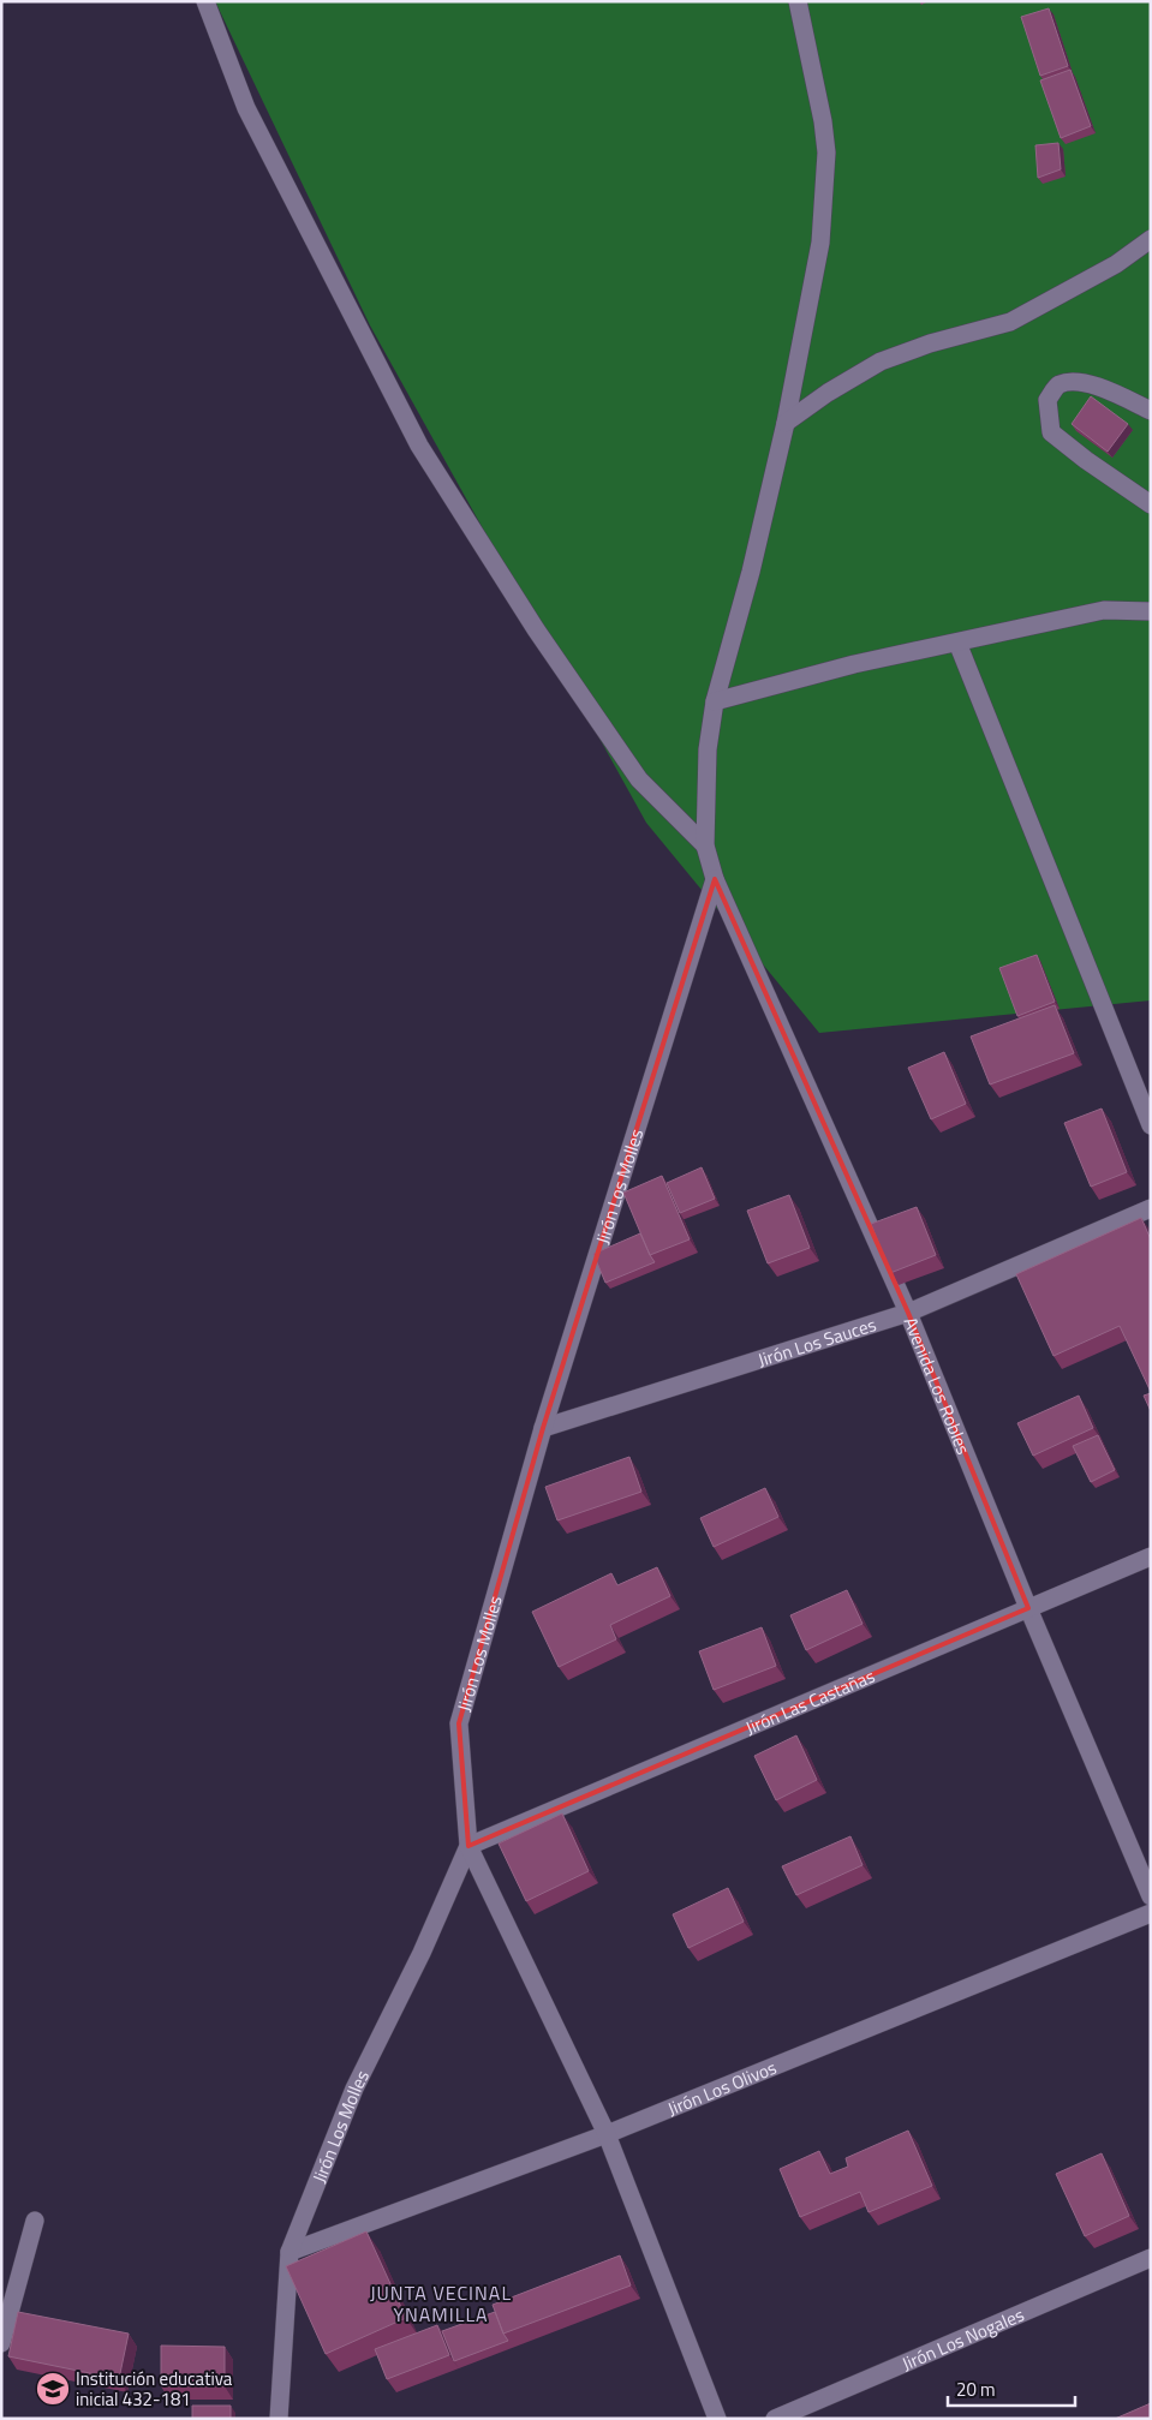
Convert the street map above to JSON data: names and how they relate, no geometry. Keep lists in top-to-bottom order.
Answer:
{
  "streets": {
    "street": [
      "Jirón Los Molles",
      "Jirón Los Sauces",
      "Avenida Los Robles",
      "Jirón Las Castañas",
      "Jirón Los Olivos",
      "Jirón Los Nogales"
    ]
  },
  "crossings": [
    ["Jirón Los Molles", "Jirón Los Sauces"],
    ["Jirón Los Molles", "Avenida Los Robles"],
    ["Jirón Los Molles", "Jirón Las Castañas"],
    ["Jirón Los Molles", "Jirón Los Olivos"],
    ["Jirón Los Sauces", "Avenida Los Robles"],
    ["Avenida Los Robles", "Jirón Las Castañas"]
  ],
  "districts": ["JUNTA VECINAL YNAMILLA"],
  "places": {
    "school or university": ["Institución educativa inicial 432-181"]
  },
  "scale_bar": "20 m"
}
